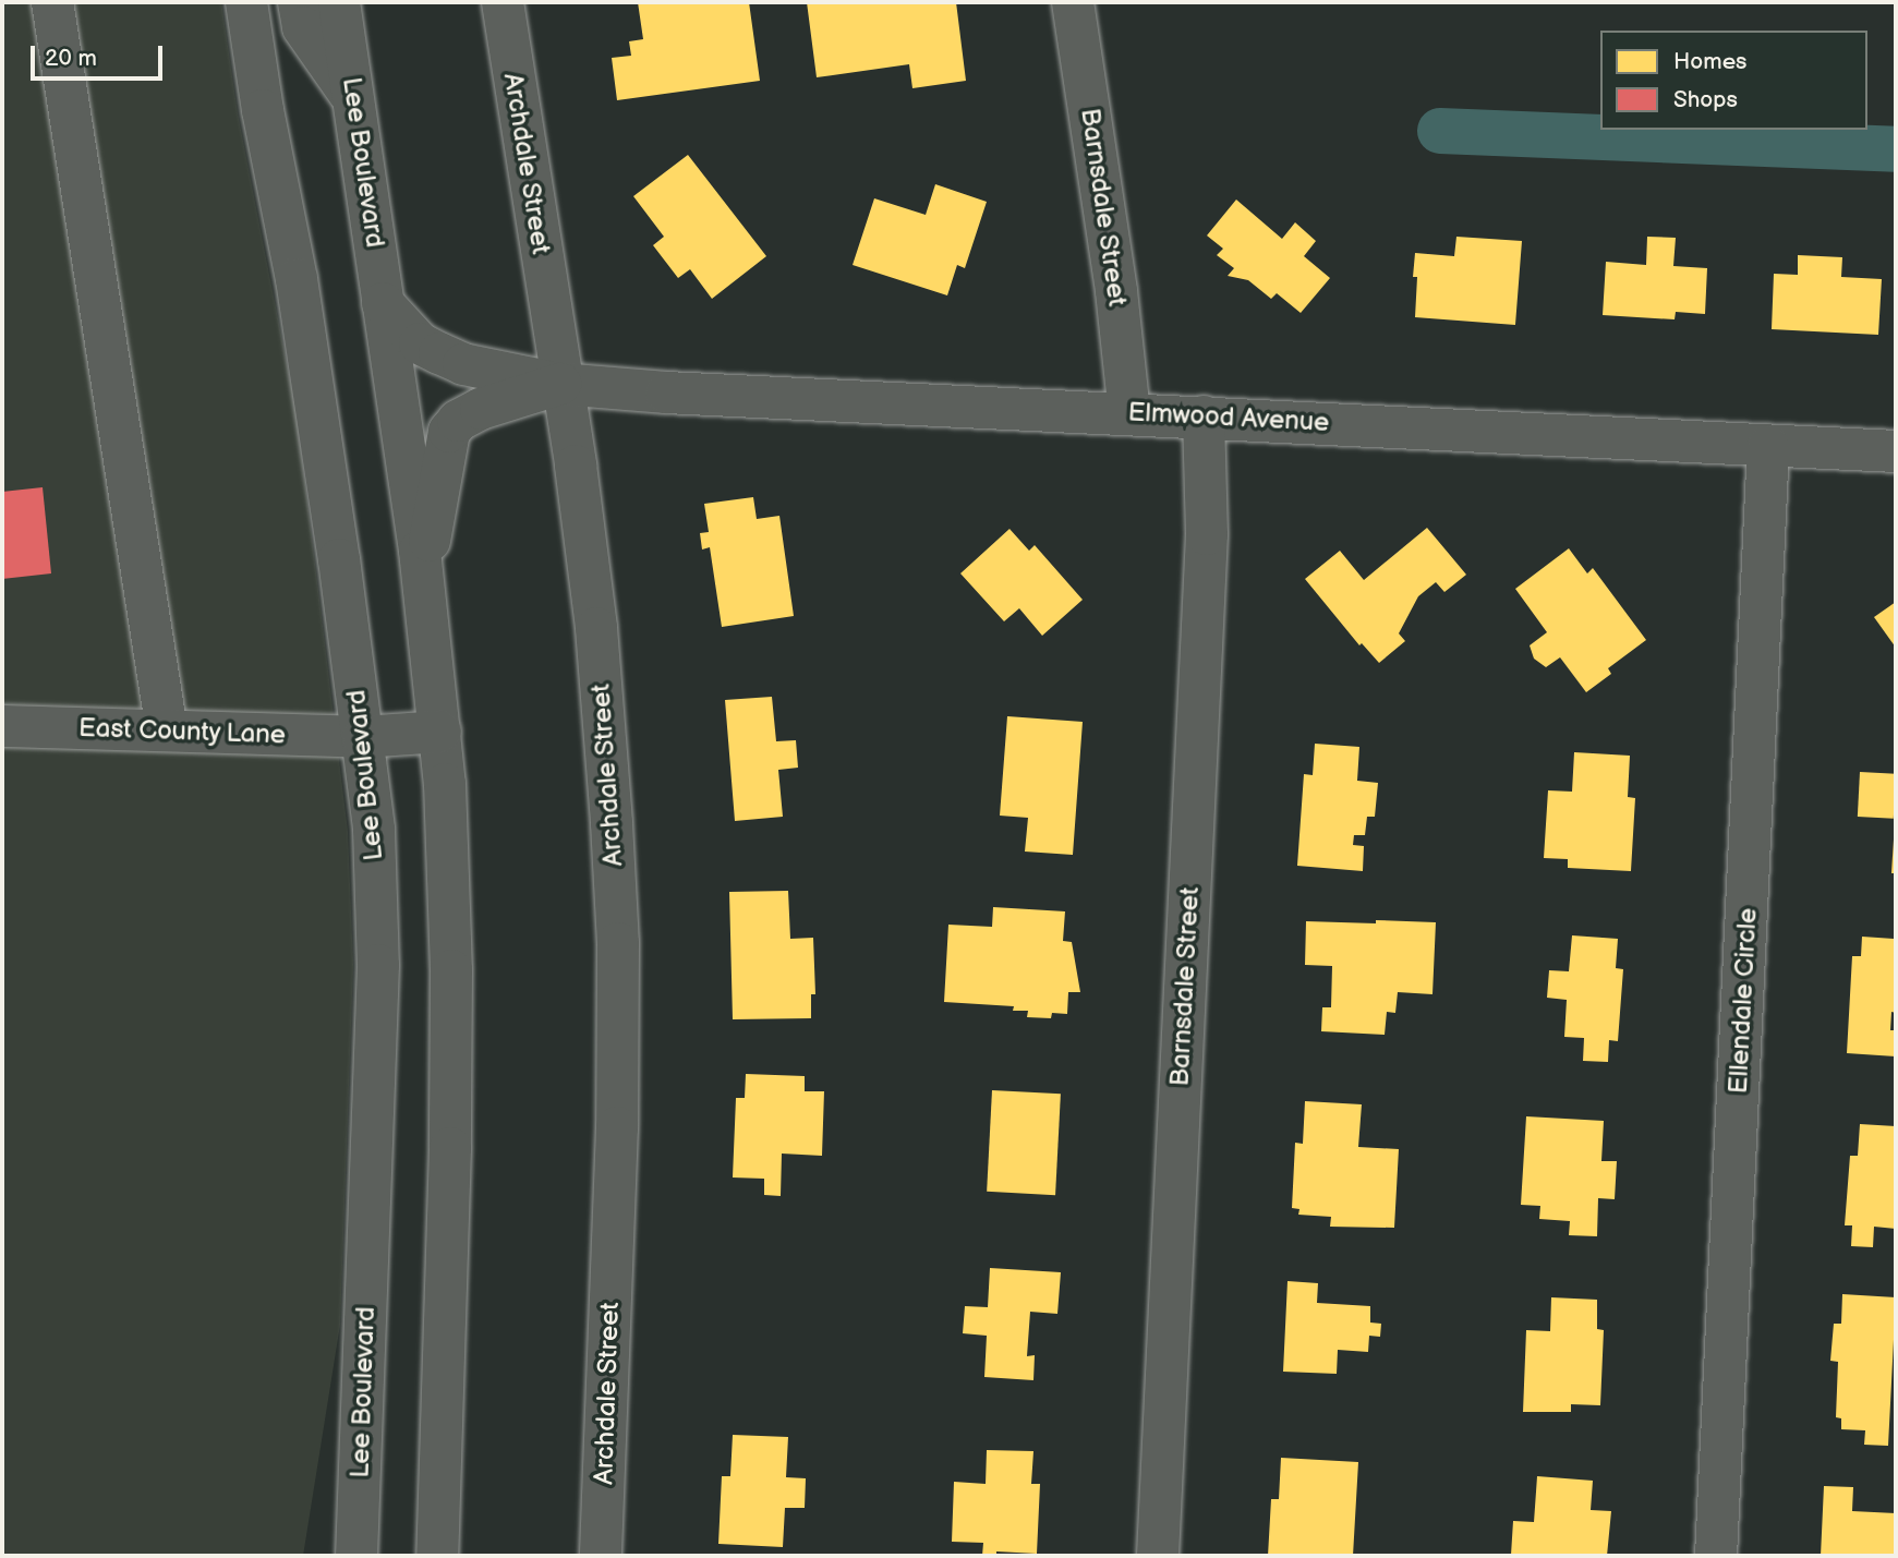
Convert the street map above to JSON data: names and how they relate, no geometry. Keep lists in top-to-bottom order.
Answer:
{
  "streets": {
    "street": [
      "Lee Boulevard",
      "Archdale Street",
      "Barnsdale Street",
      "Elmwood Avenue",
      "East County Lane",
      "Ellendale Circle"
    ]
  },
  "crossings": [
    ["Lee Boulevard", "Elmwood Avenue"],
    ["Lee Boulevard", "East County Lane"],
    ["Archdale Street", "Elmwood Avenue"],
    ["Barnsdale Street", "Elmwood Avenue"],
    ["Elmwood Avenue", "Ellendale Circle"]
  ],
  "legend": ["Homes", "Shops"],
  "scale_bar": "20 m"
}
